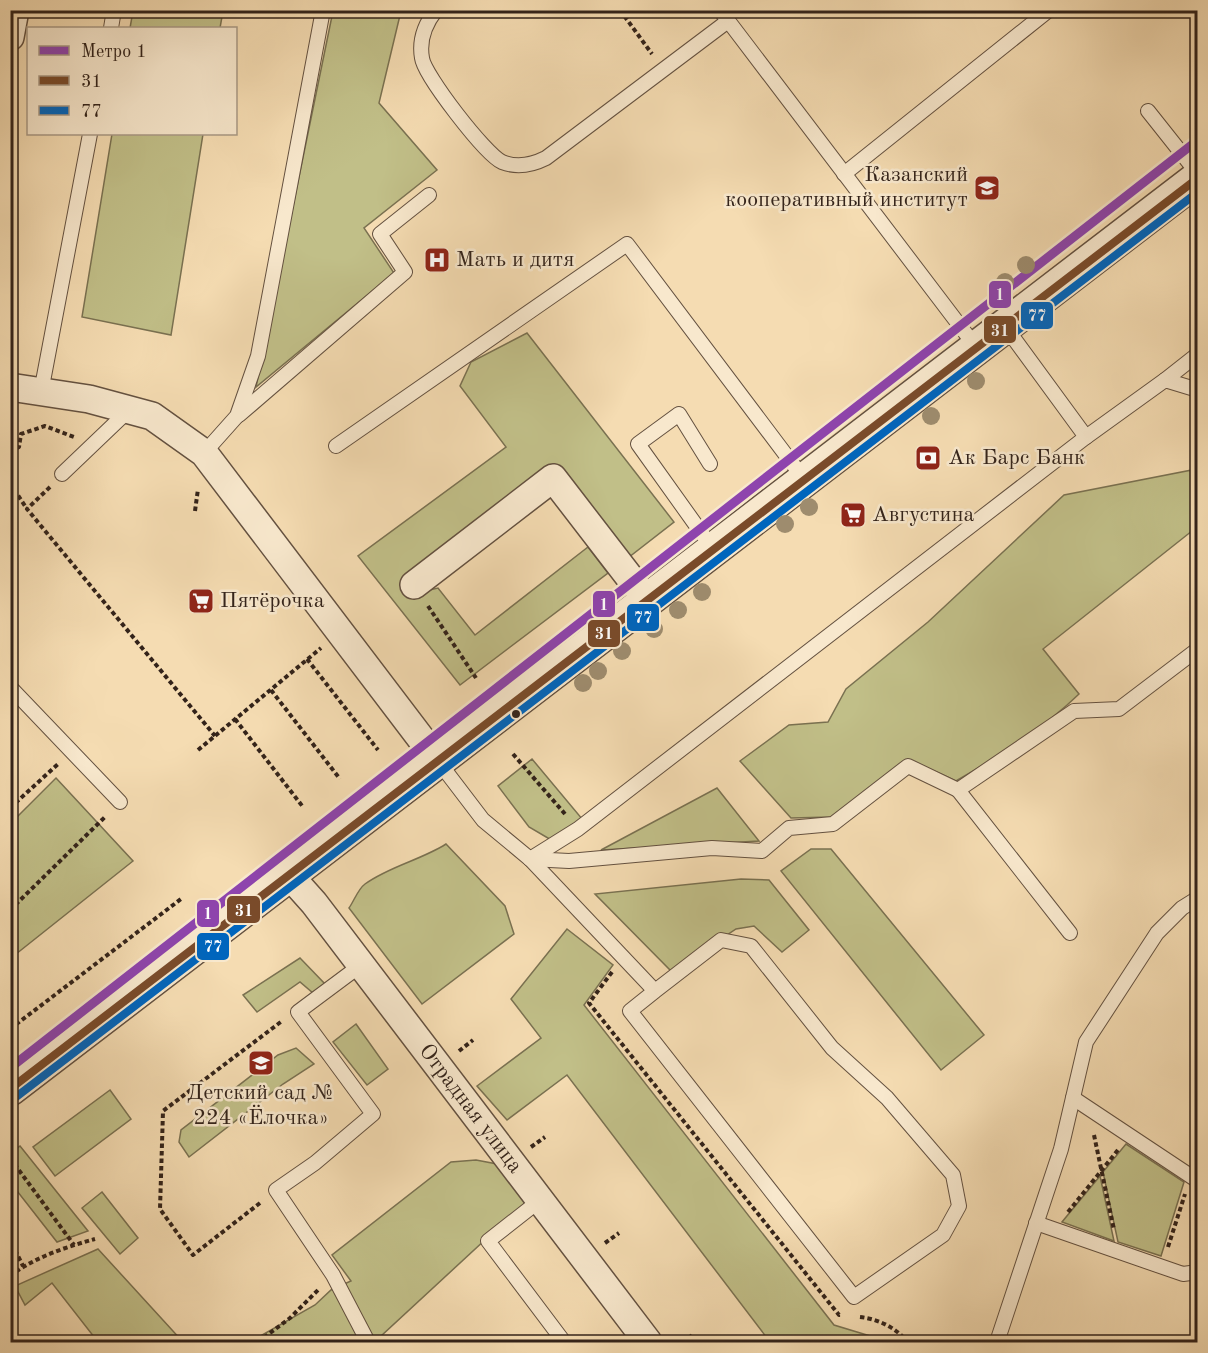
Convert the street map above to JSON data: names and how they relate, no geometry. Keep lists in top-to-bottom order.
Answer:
{
  "streets": {
    "street": ["Отрадная улица"]
  },
  "places": {
    "school or university": ["Казанский кооперативный институт", "Детский сад № 224 «Ёлочка»"],
    "hospital": ["Мать и дитя"],
    "bank": ["Ак Барс Банк"],
    "supermarket": ["Августина", "Пятёрочка"]
  },
  "lines": ["metro line 1", "transit line 31", "transit line 77"],
  "legend": ["Метро 1", "31", "77"]
}
